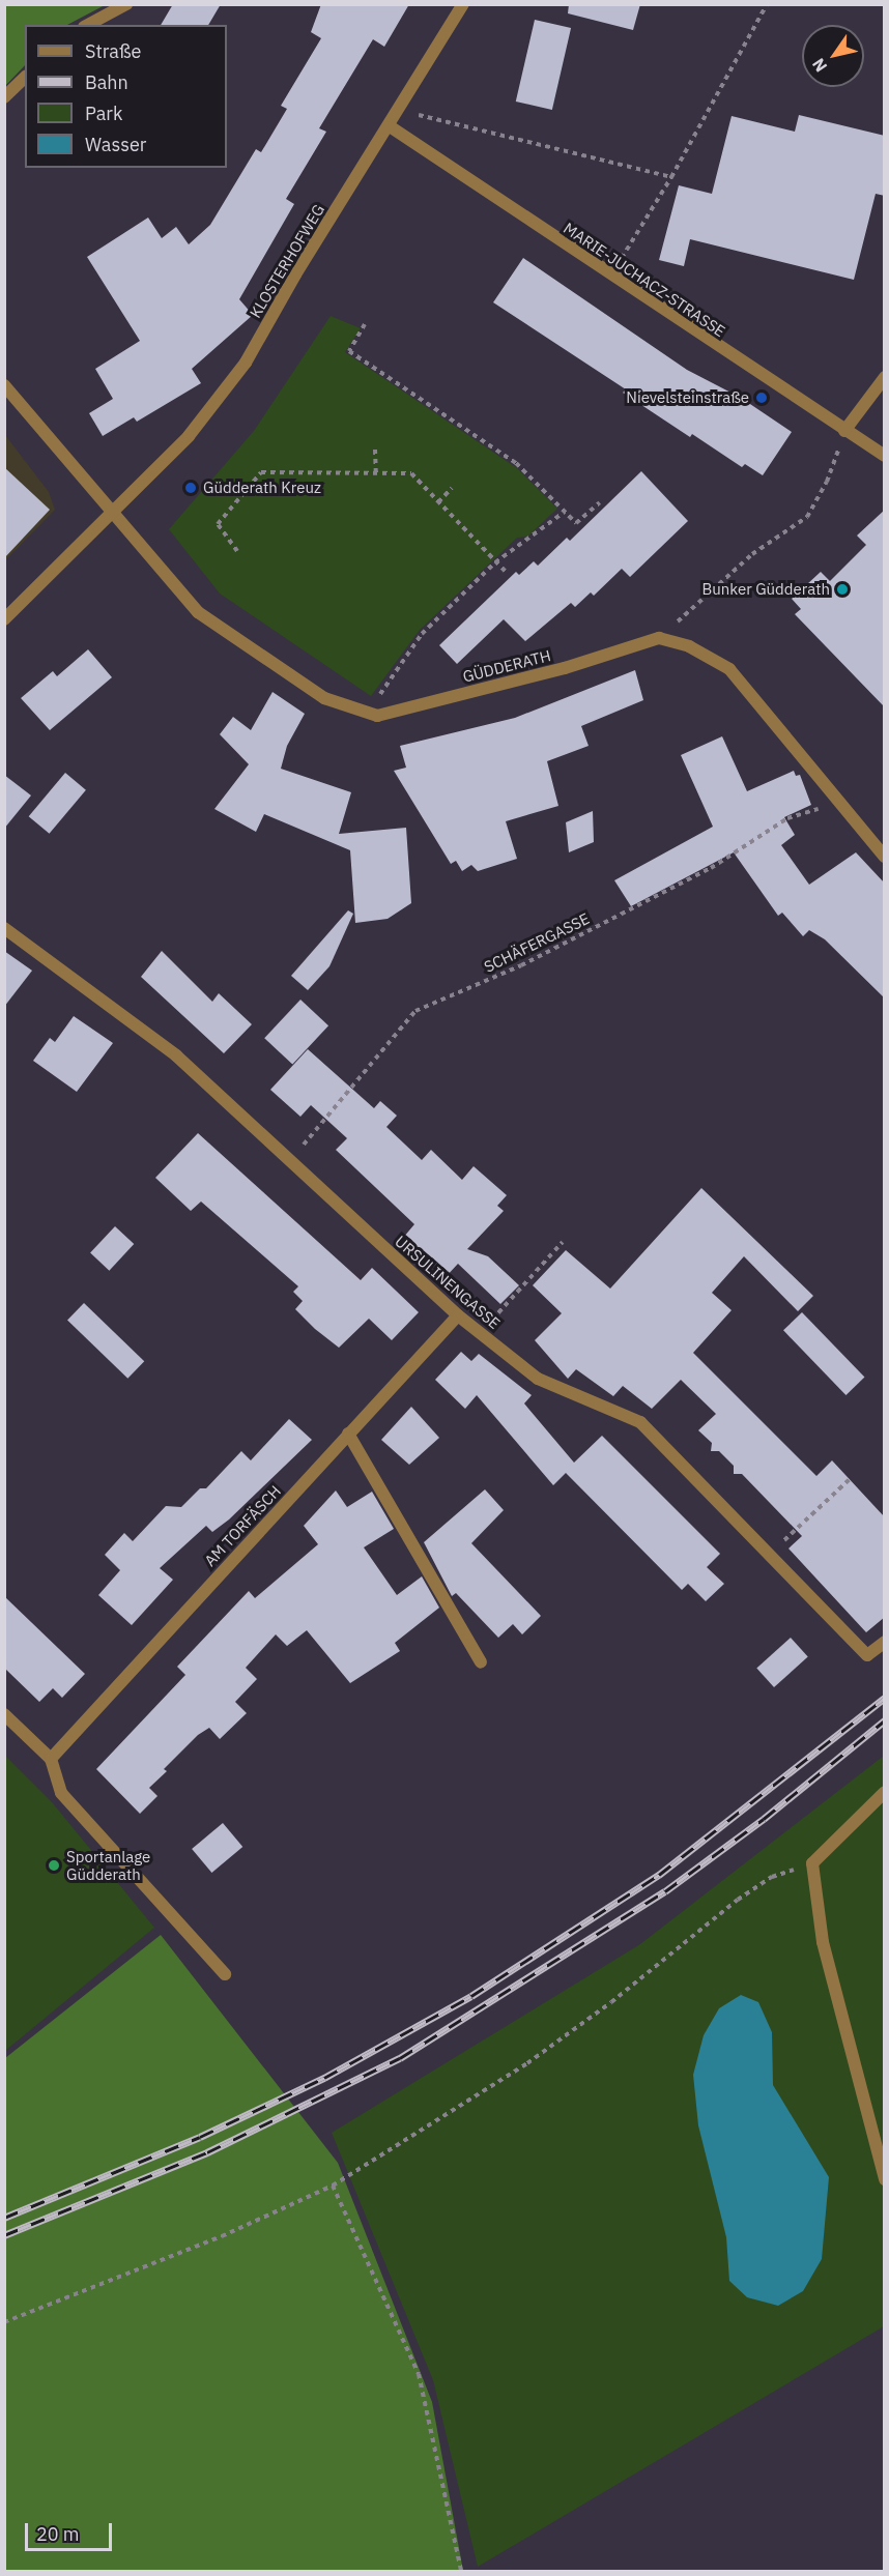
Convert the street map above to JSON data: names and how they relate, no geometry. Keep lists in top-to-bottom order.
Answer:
{
  "streets": {
    "street": [
      "KLOSTERHOFWEG",
      "MARIE-JUCHACZ-STRASSE",
      "GÜDDERATH",
      "URSULINENGASSE",
      "AM TORFÄSCH"
    ],
    "path": ["SCHÄFERGASSE"]
  },
  "crossings": [
    ["KLOSTERHOFWEG", "MARIE-JUCHACZ-STRASSE"],
    ["KLOSTERHOFWEG", "GÜDDERATH"],
    ["SCHÄFERGASSE", "URSULINENGASSE"],
    ["URSULINENGASSE", "AM TORFÄSCH"]
  ],
  "places": [
    "Nievelsteinstraße",
    "Güdderath Kreuz",
    "Bunker Güdderath",
    "Sportanlage Güdderath"
  ],
  "legend": [
    "Straße",
    "Bahn",
    "Park",
    "Wasser"
  ],
  "scale_bar": "20 m",
  "north": "bottom left"
}
